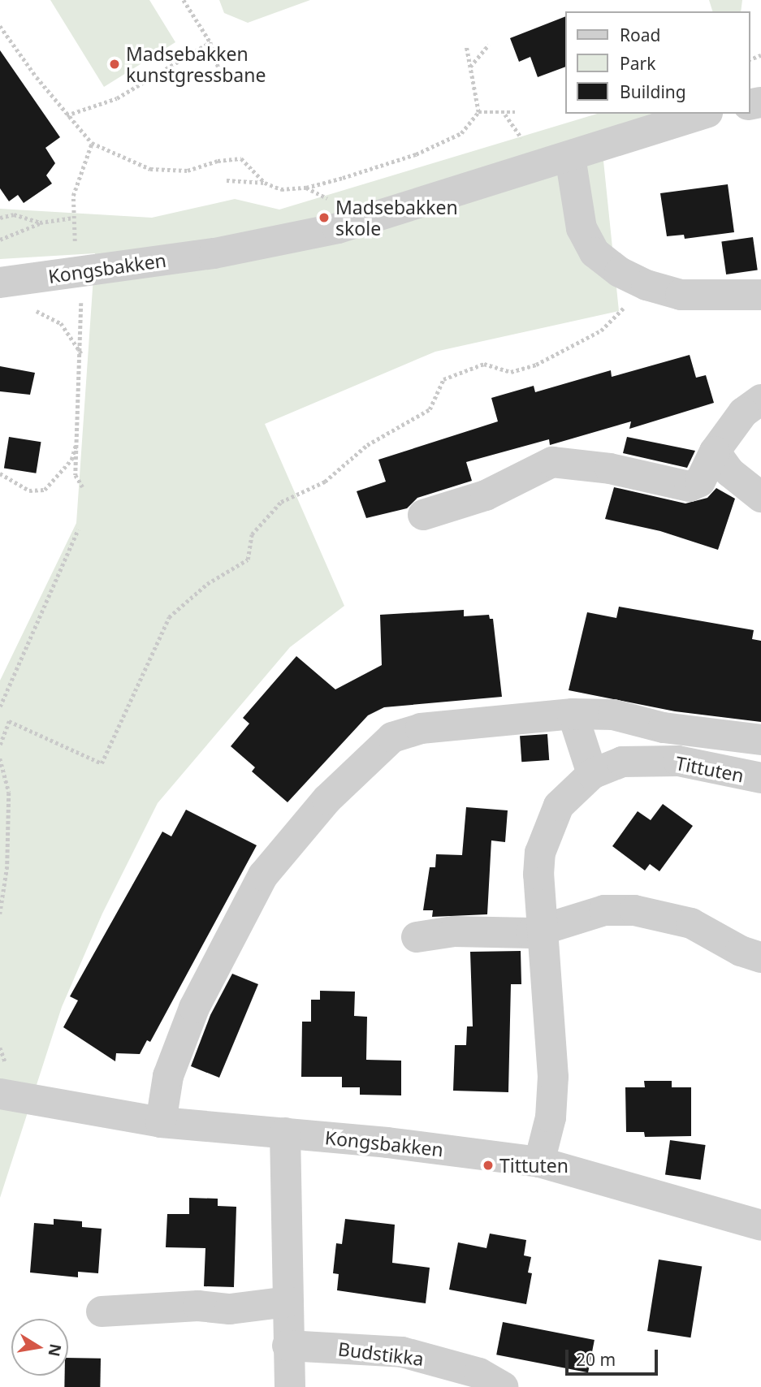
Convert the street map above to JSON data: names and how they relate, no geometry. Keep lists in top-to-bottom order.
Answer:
{
  "streets": {
    "street": ["Kongsbakken", "Tittuten", "Budstikka"]
  },
  "crossings": [
    ["Kongsbakken", "Tittuten"]
  ],
  "places": ["Madsebakken kunstgressbane", "Madsebakken skole", "Tittuten"],
  "legend": ["Road", "Park", "Building"],
  "scale_bar": "20 m",
  "north": "right"
}
